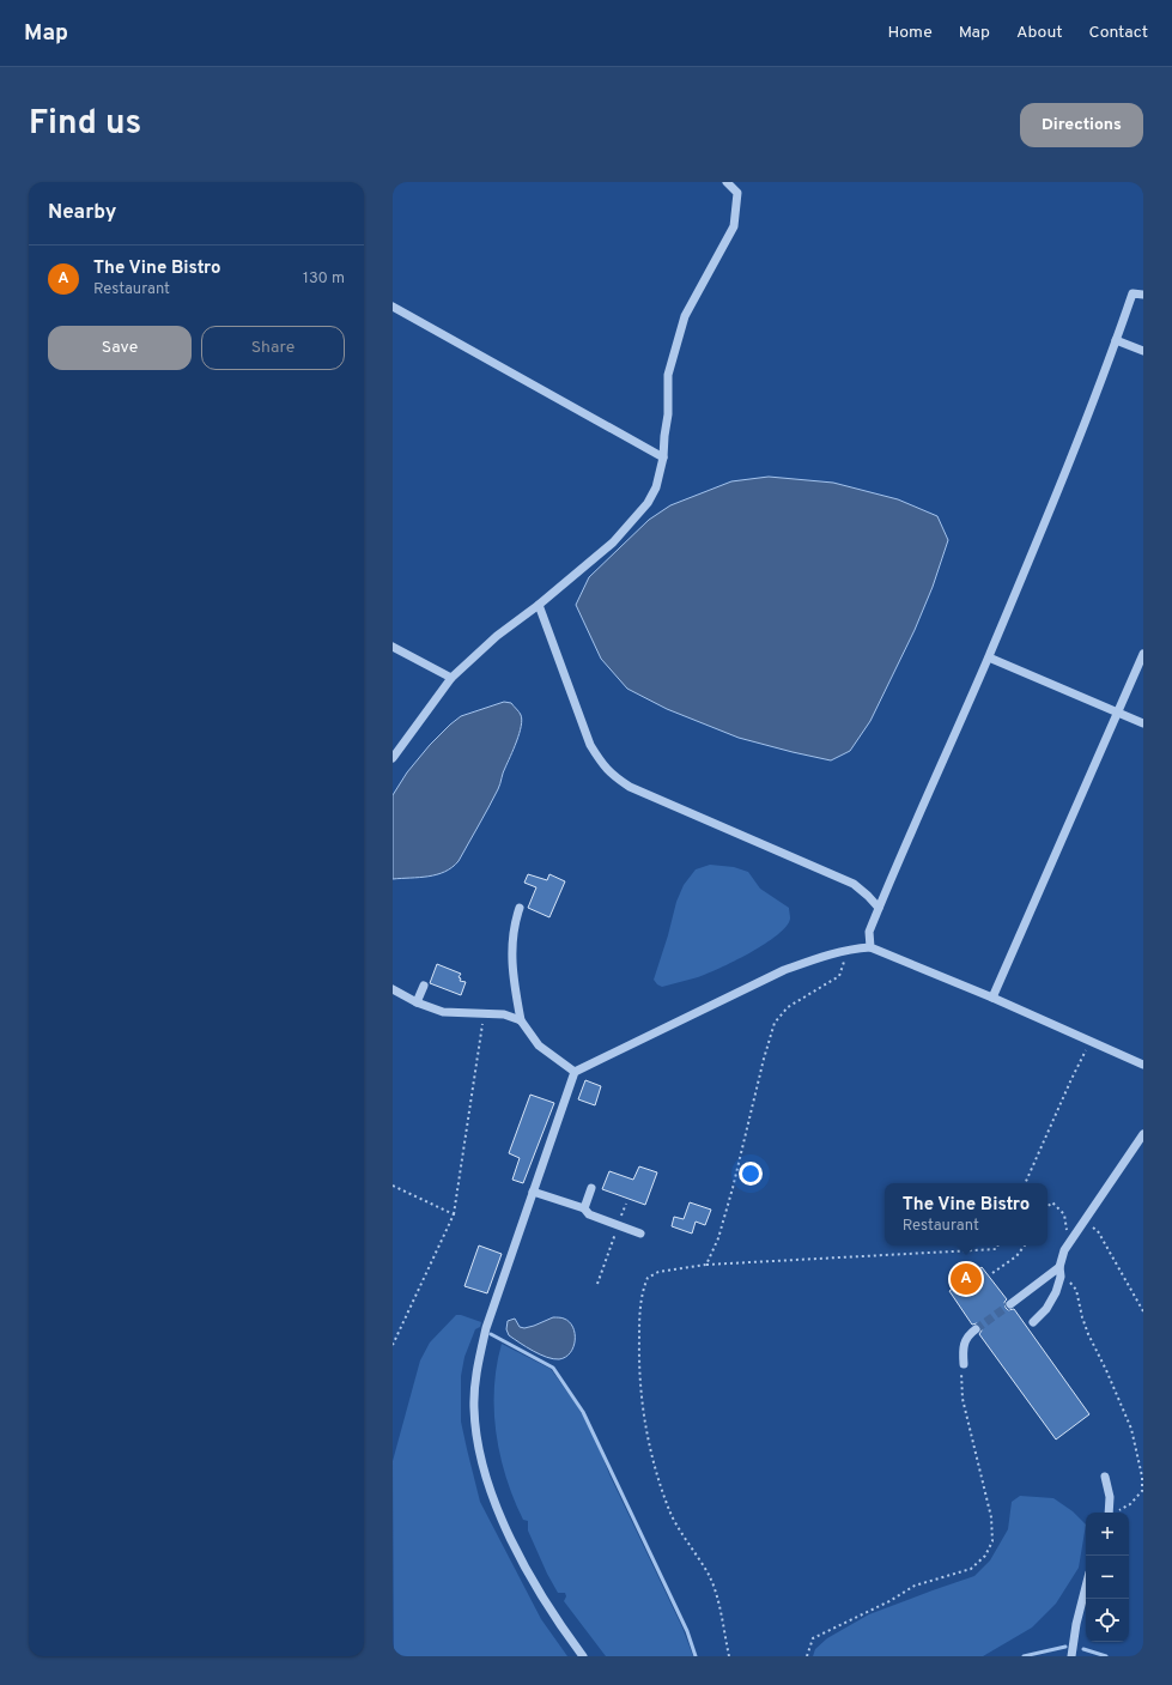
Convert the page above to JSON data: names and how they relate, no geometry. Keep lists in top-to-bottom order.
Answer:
{
  "page": {
    "header": "Map",
    "nav": [
      "Home",
      "Map",
      "About",
      "Contact"
    ],
    "title": "Find us",
    "buttons": [
      "Directions",
      ["Save", "Share"]
    ],
    "heading": "Nearby",
    "list": [
      {
        "mark": "A",
        "name": "The Vine Bistro",
        "note": "Restaurant",
        "value": "130 m"
      }
    ],
    "popup": ["The Vine Bistro", "Restaurant"],
    "pins": "A",
    "map_buttons": ["+", "−"]
  }
}
